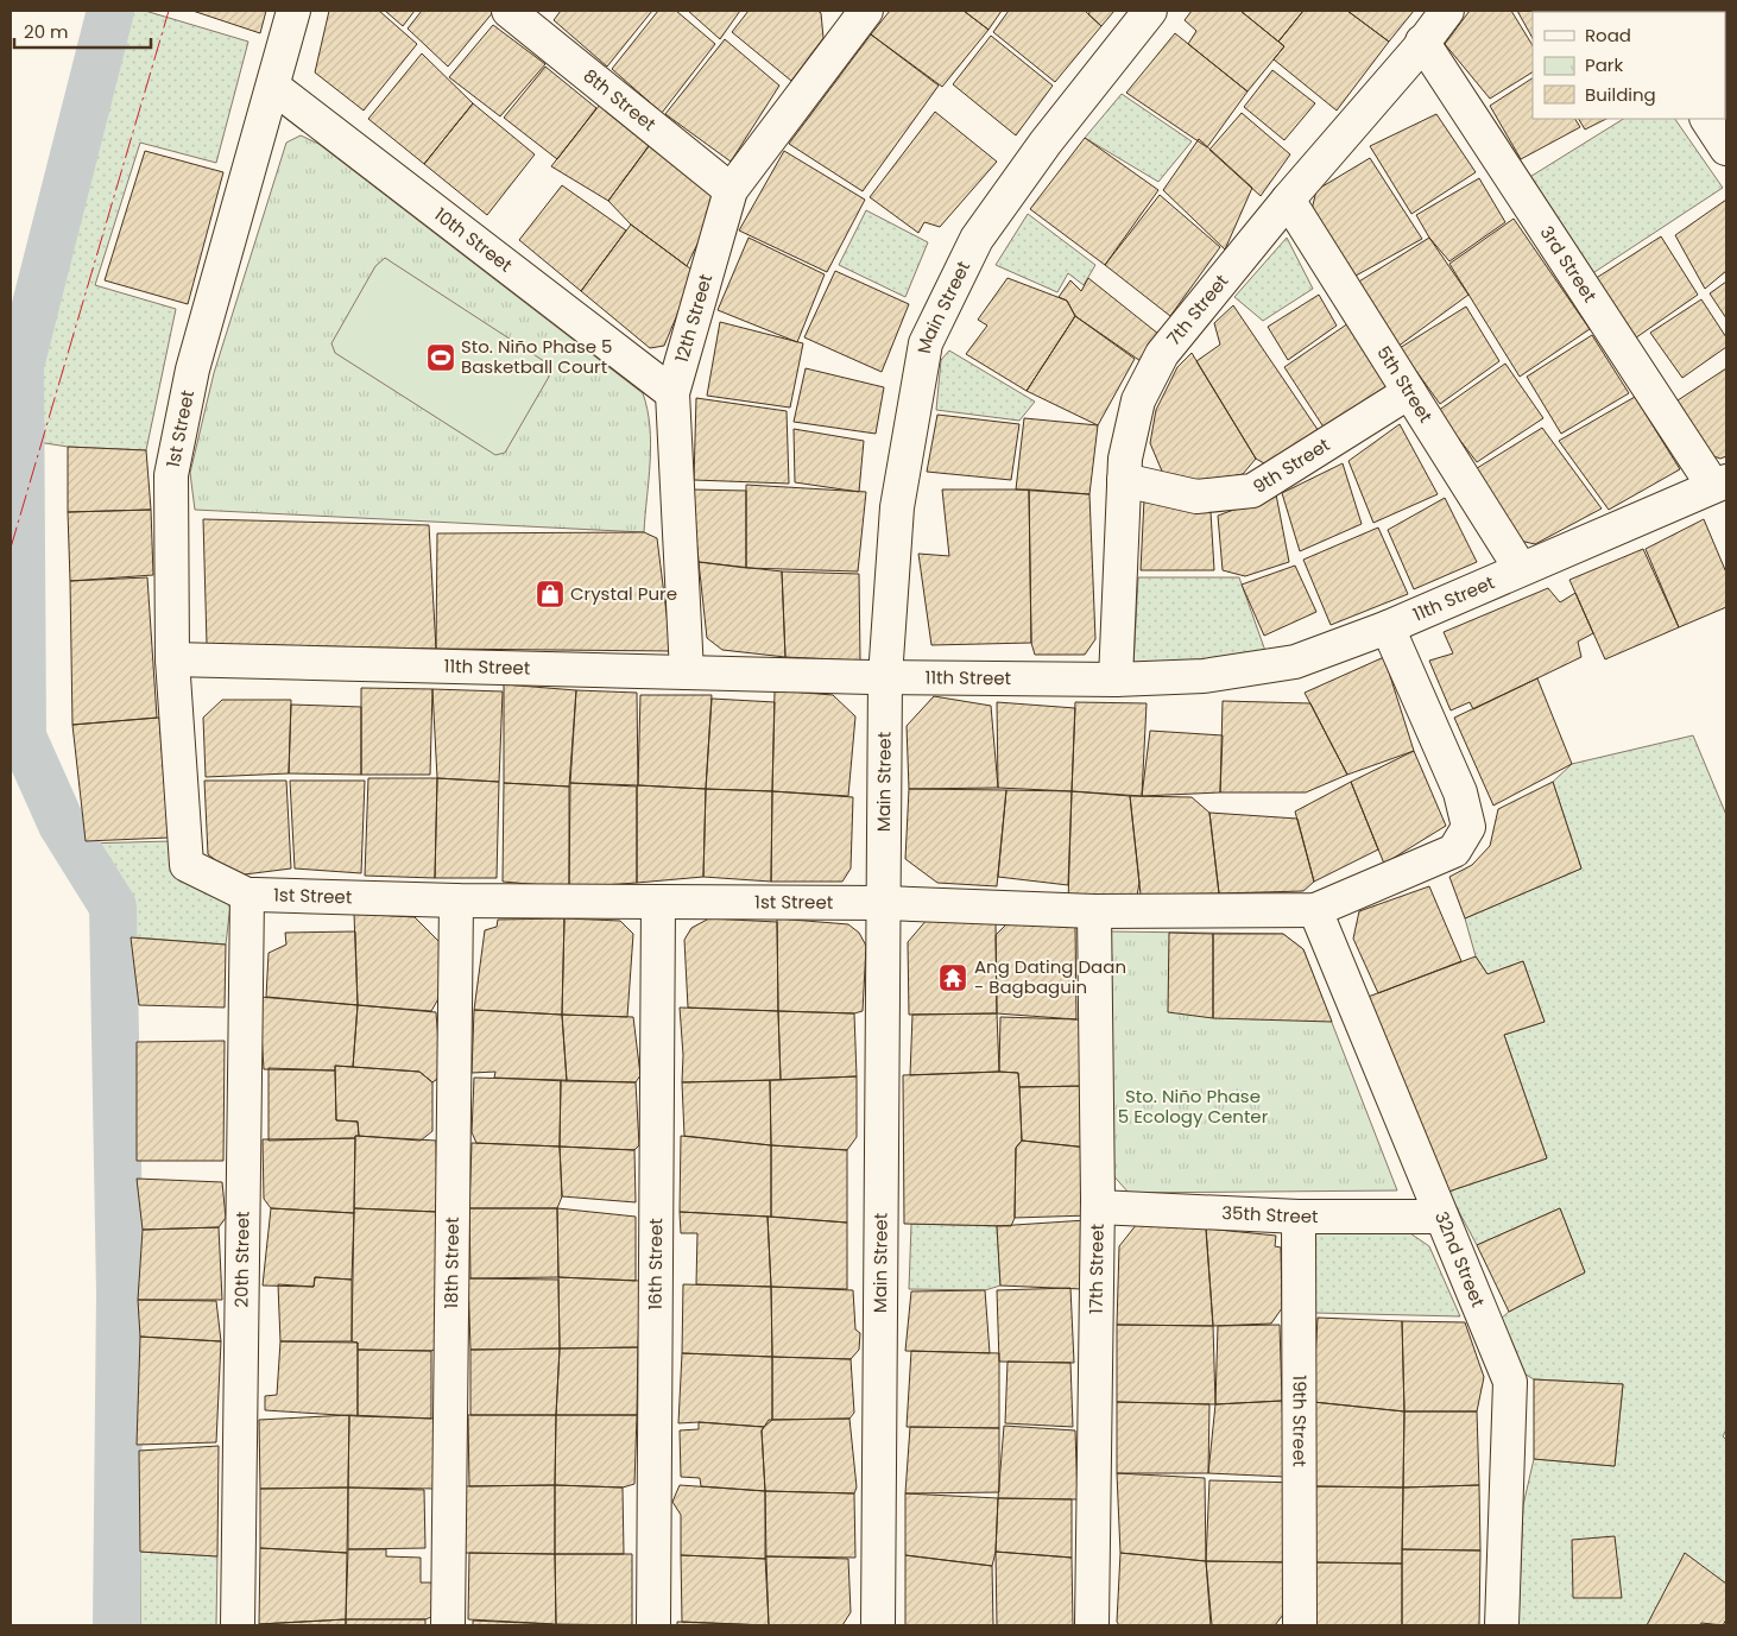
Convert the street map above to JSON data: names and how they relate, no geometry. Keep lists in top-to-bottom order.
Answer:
{
  "streets": {
    "street": [
      "8th Street",
      "10th Street",
      "3rd Street",
      "Main Street",
      "7th Street",
      "12th Street",
      "5th Street",
      "1st Street",
      "9th Street",
      "11th Street",
      "35th Street",
      "20th Street",
      "32nd Street",
      "18th Street",
      "16th Street",
      "17th Street",
      "19th Street"
    ]
  },
  "crossings": [
    ["8th Street", "12th Street"],
    ["10th Street", "12th Street"],
    ["10th Street", "1st Street"],
    ["3rd Street", "7th Street"],
    ["3rd Street", "11th Street"],
    ["Main Street", "1st Street"],
    ["Main Street", "11th Street"],
    ["7th Street", "5th Street"],
    ["7th Street", "9th Street"],
    ["7th Street", "11th Street"],
    ["12th Street", "11th Street"],
    ["5th Street", "9th Street"],
    ["5th Street", "11th Street"],
    ["1st Street", "11th Street"],
    ["1st Street", "20th Street"],
    ["1st Street", "32nd Street"],
    ["1st Street", "18th Street"],
    ["1st Street", "16th Street"],
    ["1st Street", "17th Street"],
    ["35th Street", "32nd Street"],
    ["35th Street", "17th Street"],
    ["35th Street", "19th Street"]
  ],
  "parks": ["Sto. Niño Phase 5 Ecology Center"],
  "places": {
    "sports": ["Sto. Niño Phase 5 Basketball Court"],
    "shop": ["Crystal Pure"],
    "temple": ["Ang Dating Daan - Bagbaguin"]
  },
  "legend": ["Road", "Park", "Building"],
  "scale_bar": "20 m"
}
